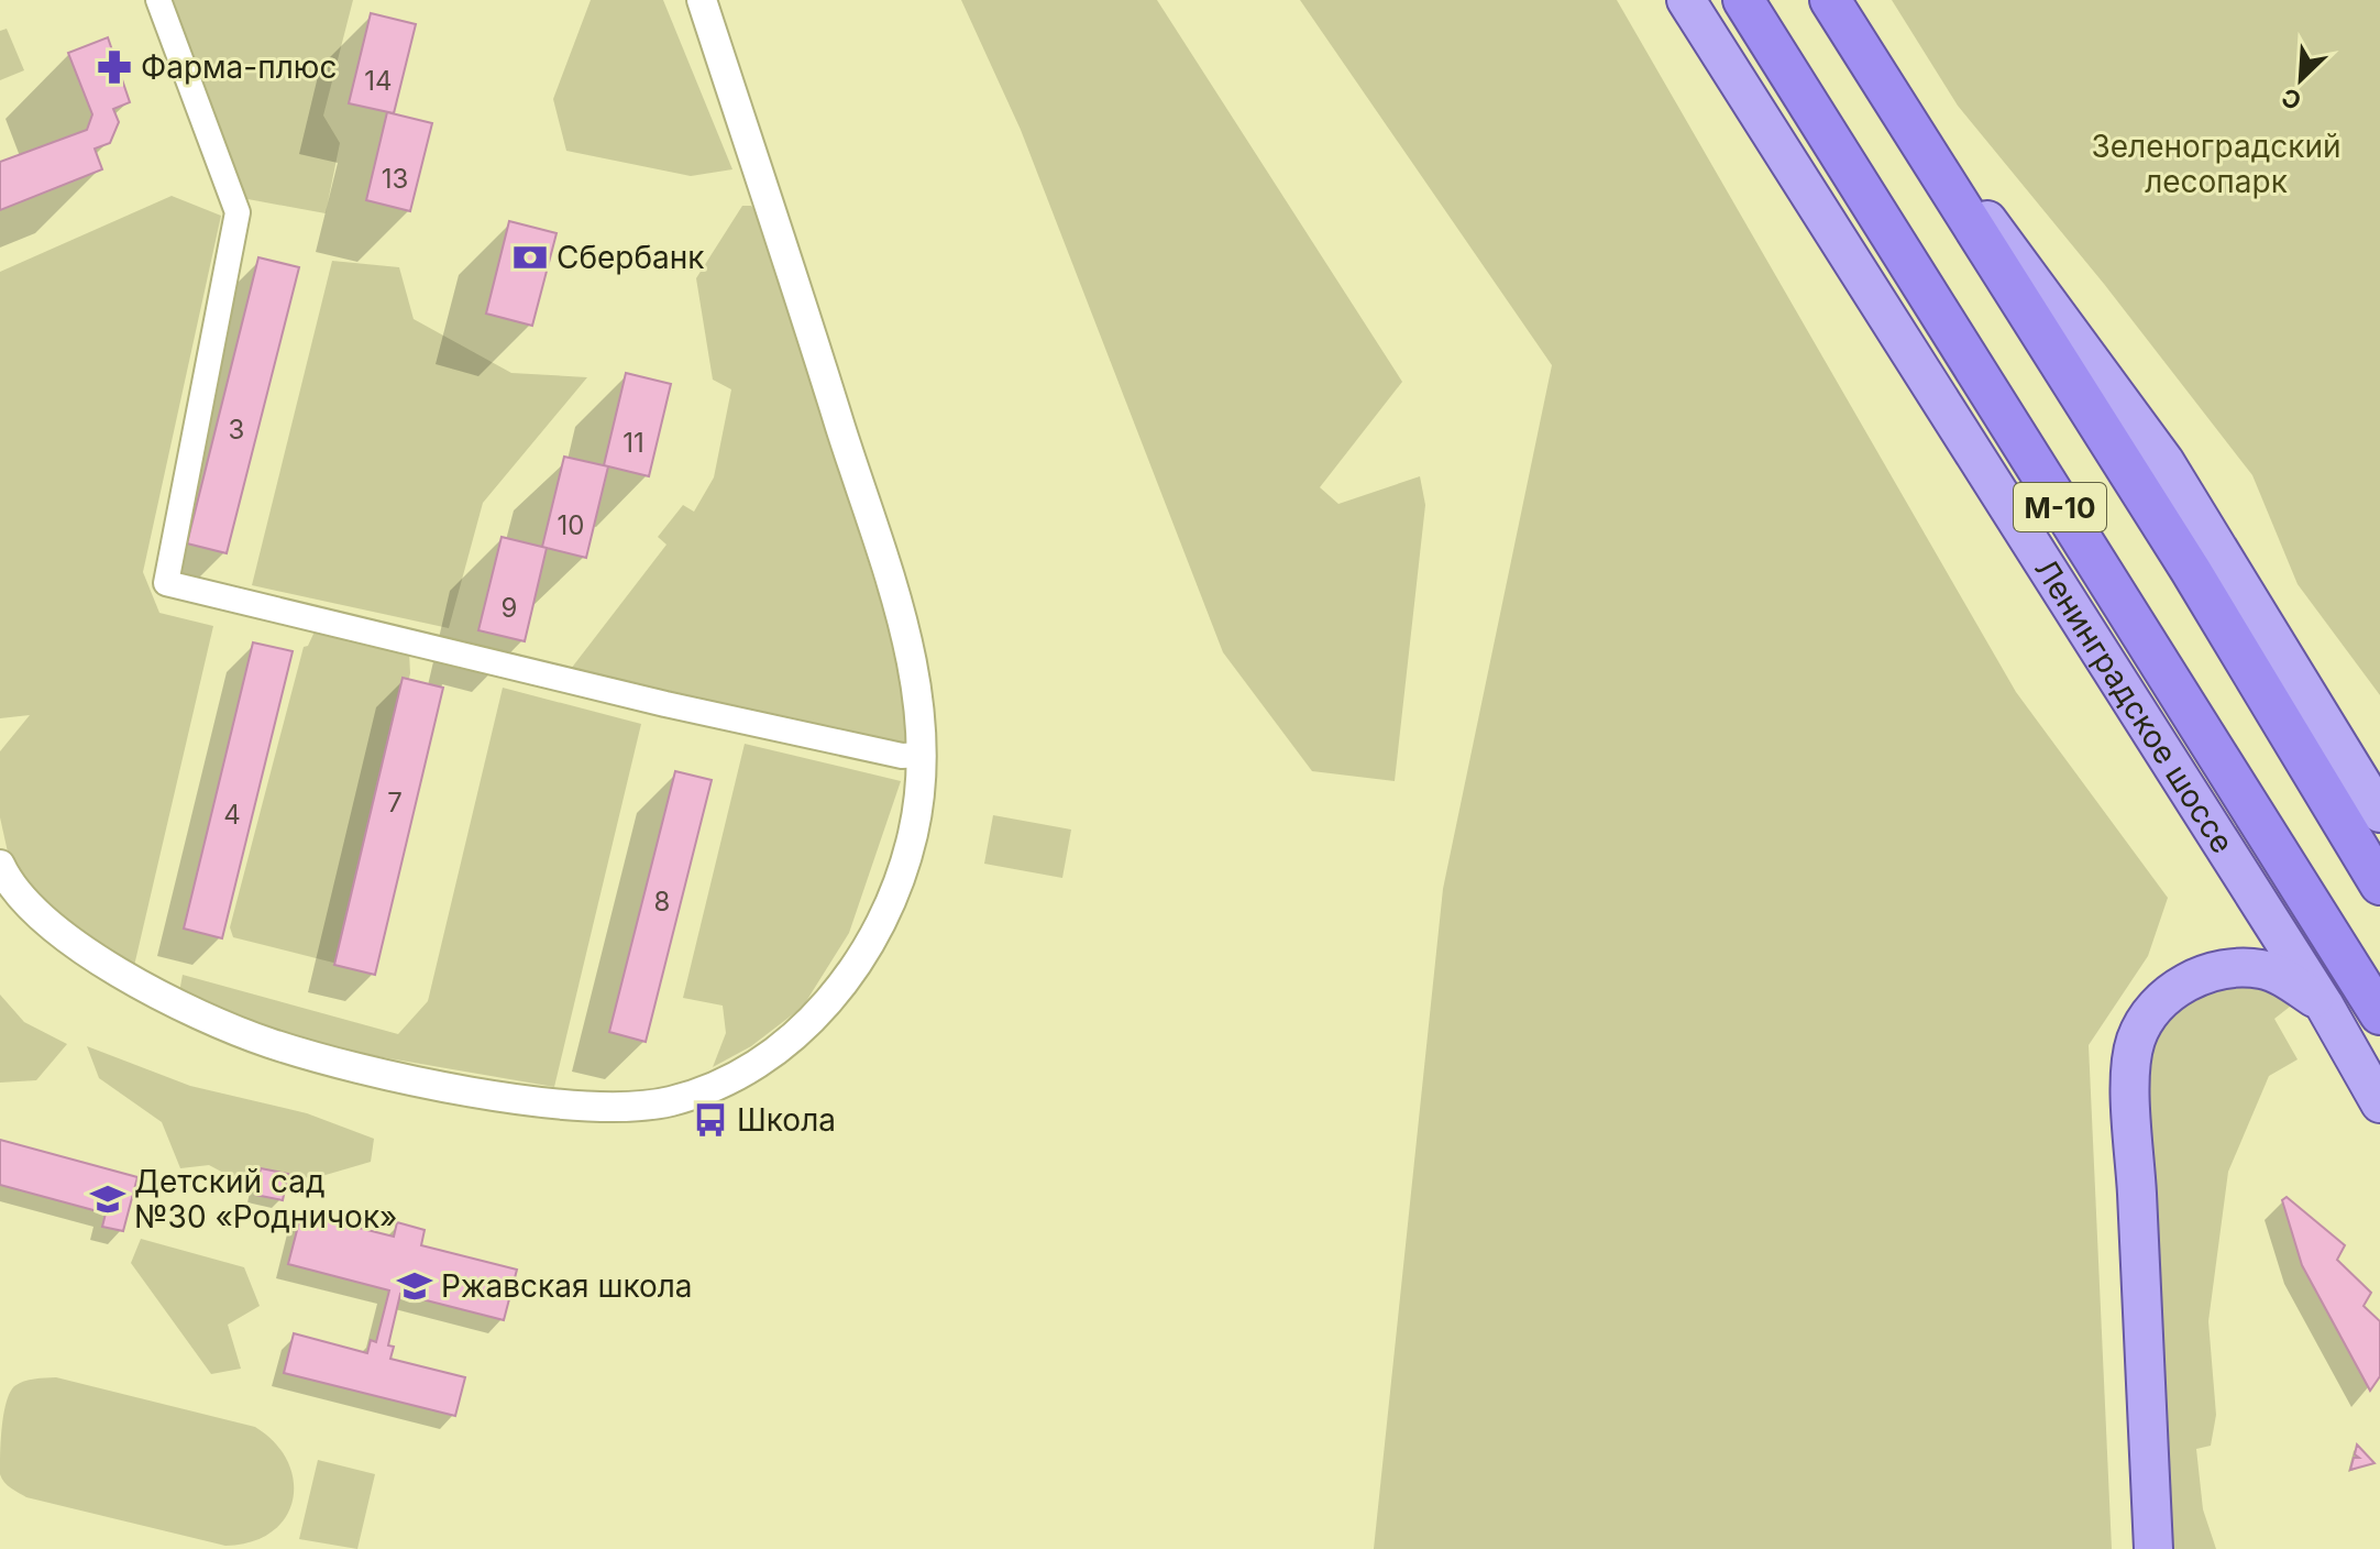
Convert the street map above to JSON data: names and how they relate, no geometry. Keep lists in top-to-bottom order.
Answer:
{
  "streets": {
    "highway": ["М-10", "Ленинградское шоссе"]
  },
  "parks": ["Зеленоградский лесопарк"],
  "places": {
    "pharmacy": ["Фарма-плюс"],
    "bank": ["Сбербанк"],
    "bus stop": ["Школа"],
    "school or university": ["Детский сад №30 «Родничок»", "Ржавская школа"]
  },
  "house_numbers": [
    "14",
    "13",
    "3",
    "11",
    "10",
    "9",
    "7",
    "4",
    "8"
  ],
  "north": "bottom left"
}
